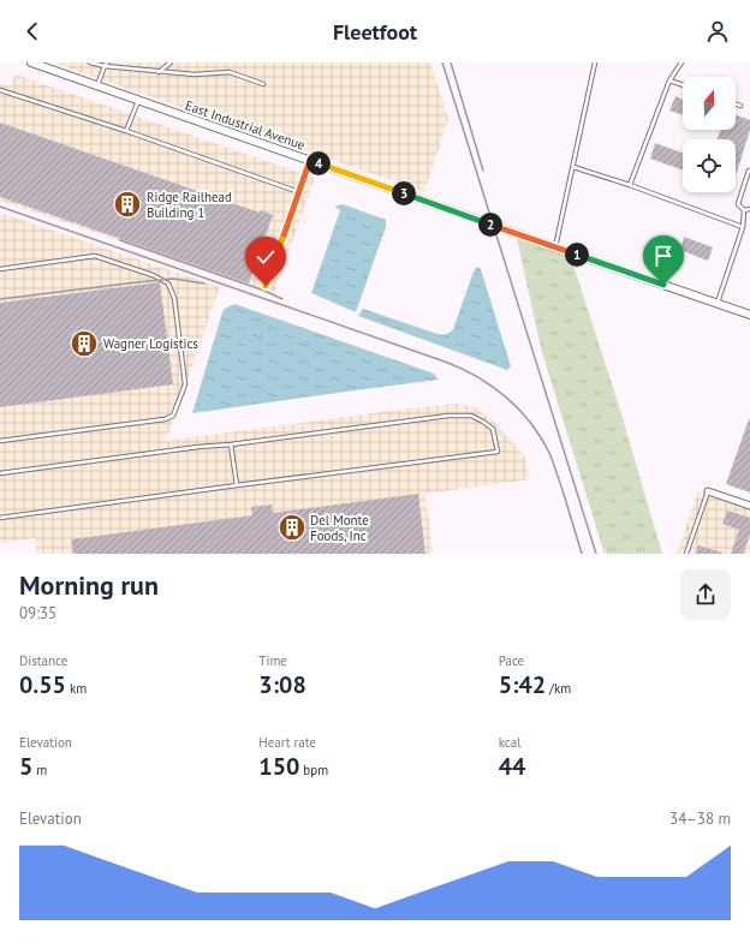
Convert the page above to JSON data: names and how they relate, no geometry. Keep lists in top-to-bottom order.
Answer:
{
  "streets": {
    "street": ["East Industrial Avenue"]
  },
  "places": {
    "building": ["Ridge Railhead Building 1", "Wagner Logistics", "Del Monte Foods, Inc"]
  },
  "north": "top",
  "page": {
    "header": "Fleetfoot",
    "pins": [
      "4",
      "3",
      "2",
      "1"
    ],
    "heading": ["Morning run", "09:35"],
    "stats": [
      ["Distance", "0.55 km"],
      ["Time", "3:08"],
      ["Pace", "5:42 /km"],
      ["Elevation", "5 m"],
      ["Heart rate", "150 bpm"],
      ["kcal", "44"]
    ],
    "chart": ["Elevation", "34–38 m"]
  }
}
